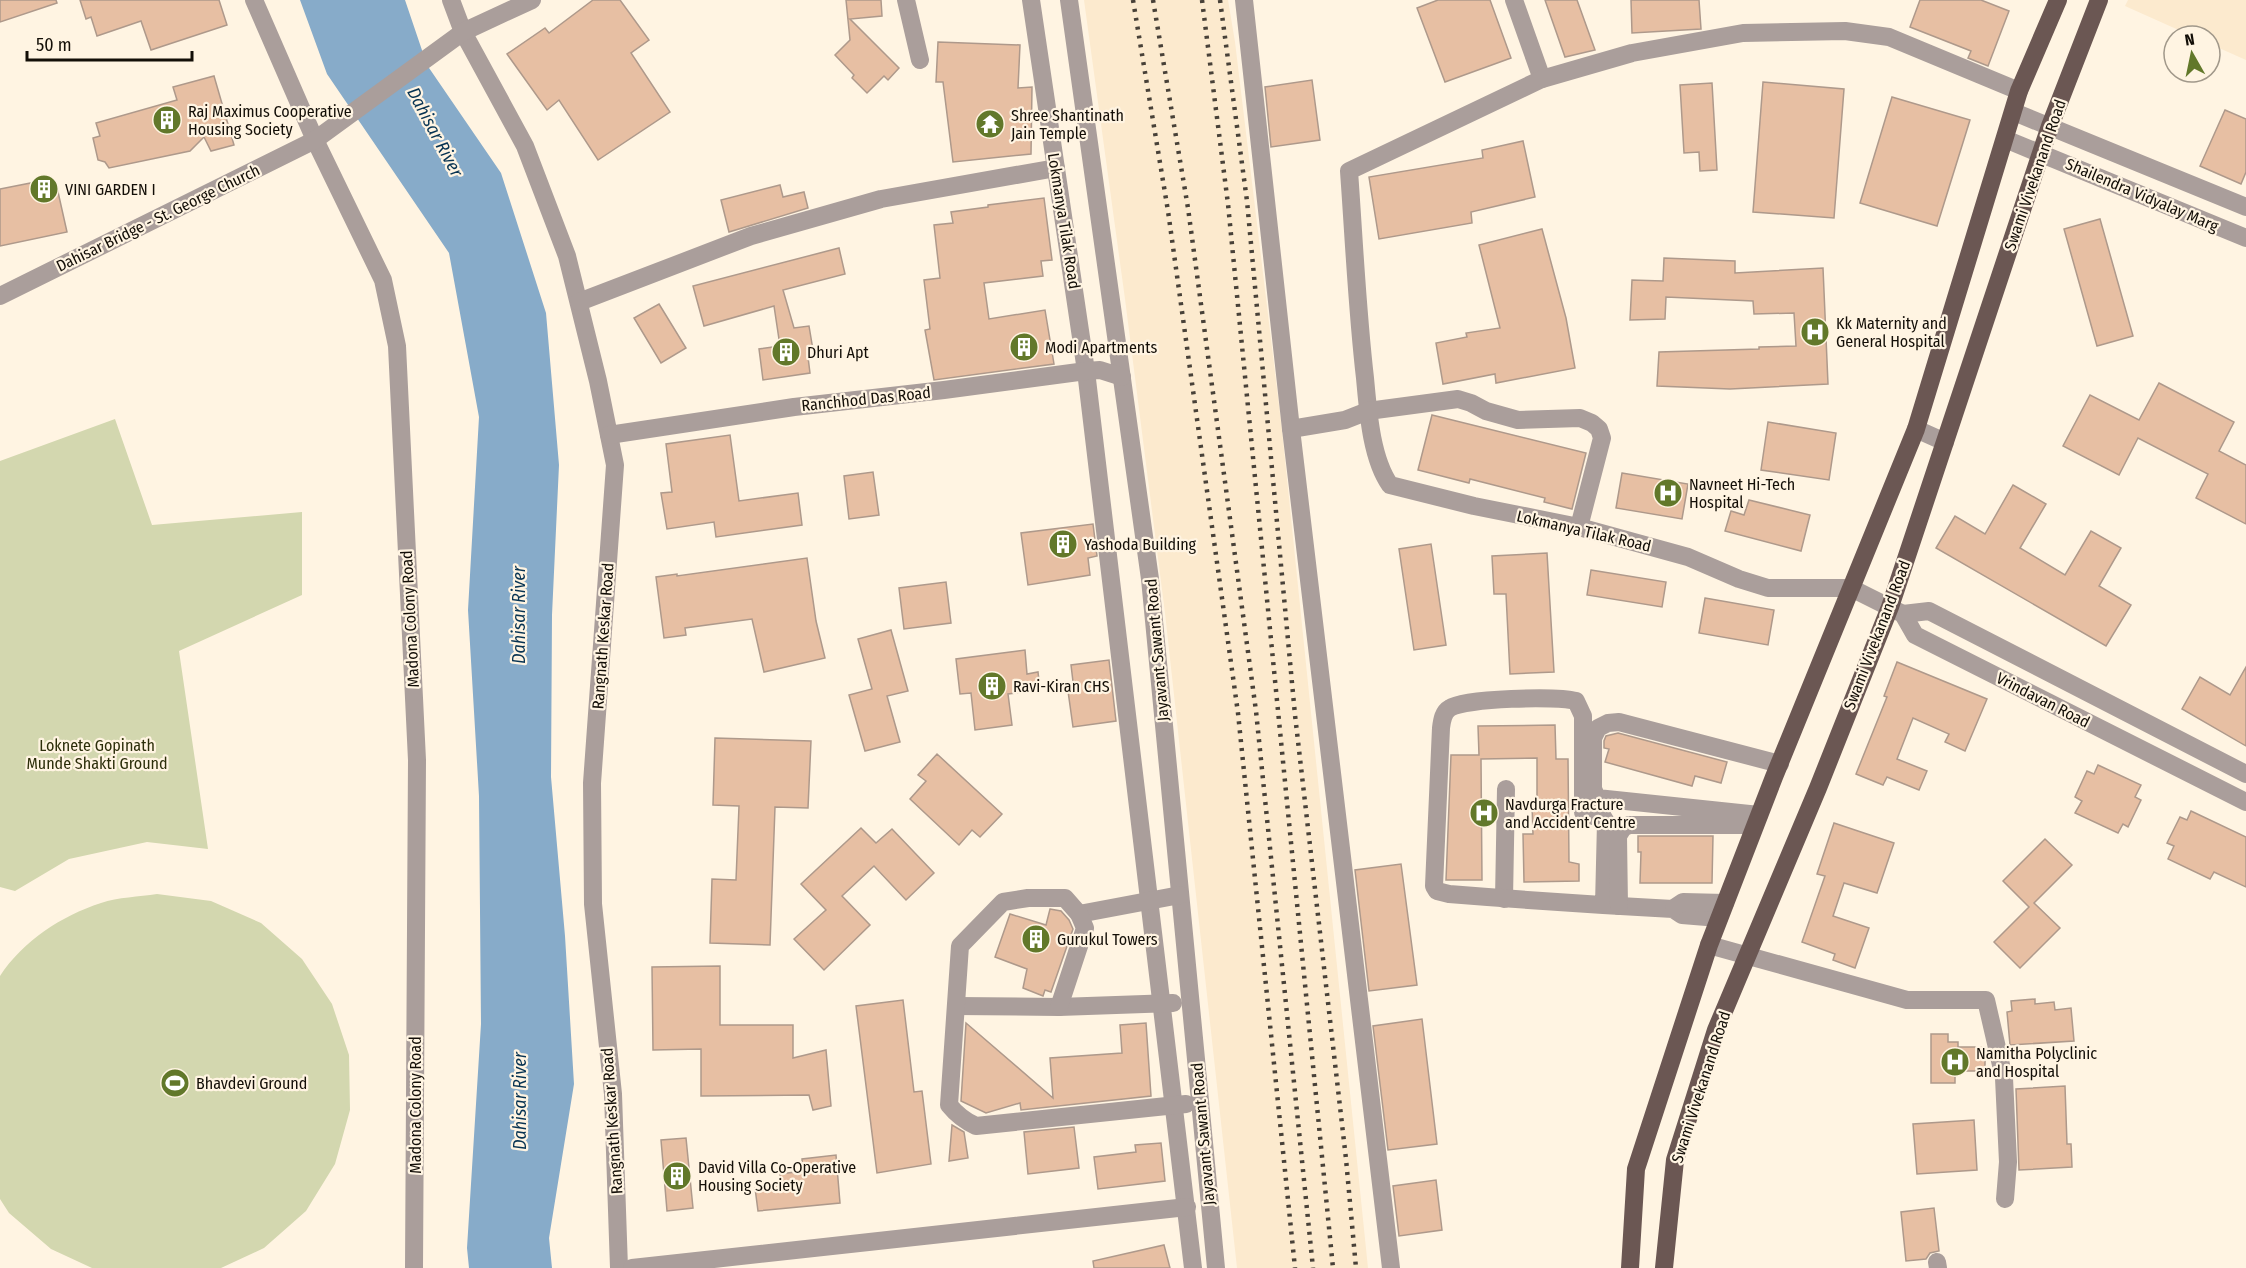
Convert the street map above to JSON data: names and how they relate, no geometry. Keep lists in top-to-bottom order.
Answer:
{
  "streets": {
    "main road": ["Swami Vivekanand Road"],
    "street": [
      "Shailendra Vidyalay Marg",
      "Dahisar Bridge - St. George Church",
      "Lokmanya Tilak Road",
      "Ranchhod Das Road",
      "Madona Colony Road",
      "Rangnath Keskar Road",
      "Jayavant Sawant Road",
      "Vrindavan Road"
    ]
  },
  "crossings": [
    ["Swami Vivekanand Road", "Shailendra Vidyalay Marg"],
    ["Swami Vivekanand Road", "Vrindavan Road"],
    ["Dahisar Bridge - St. George Church", "Madona Colony Road"],
    ["Dahisar Bridge - St. George Church", "Rangnath Keskar Road"],
    ["Lokmanya Tilak Road", "Ranchhod Das Road"],
    ["Lokmanya Tilak Road", "Jayavant Sawant Road"],
    ["Lokmanya Tilak Road", "Vrindavan Road"],
    ["Ranchhod Das Road", "Rangnath Keskar Road"],
    ["Ranchhod Das Road", "Jayavant Sawant Road"]
  ],
  "water": ["Dahisar River"],
  "parks": ["Loknete Gopinath Munde Shakti Ground"],
  "places": {
    "building": [
      "Raj Maximus Cooperative Housing Society",
      "VINI GARDEN I",
      "Modi Apartments",
      "Dhuri Apt",
      "Yashoda Building",
      "Ravi-Kiran CHS",
      "Gurukul Towers",
      "David Villa Co-Operative Housing Society"
    ],
    "temple": ["Shree Shantinath Jain Temple"],
    "hospital": [
      "Kk Maternity and General Hospital",
      "Navneet Hi-Tech Hospital",
      "Navdurga Fracture and Accident Centre",
      "Namitha Polyclinic and Hospital"
    ],
    "sports": ["Bhavdevi Ground"]
  },
  "scale_bar": "50 m",
  "north": "top"
}
